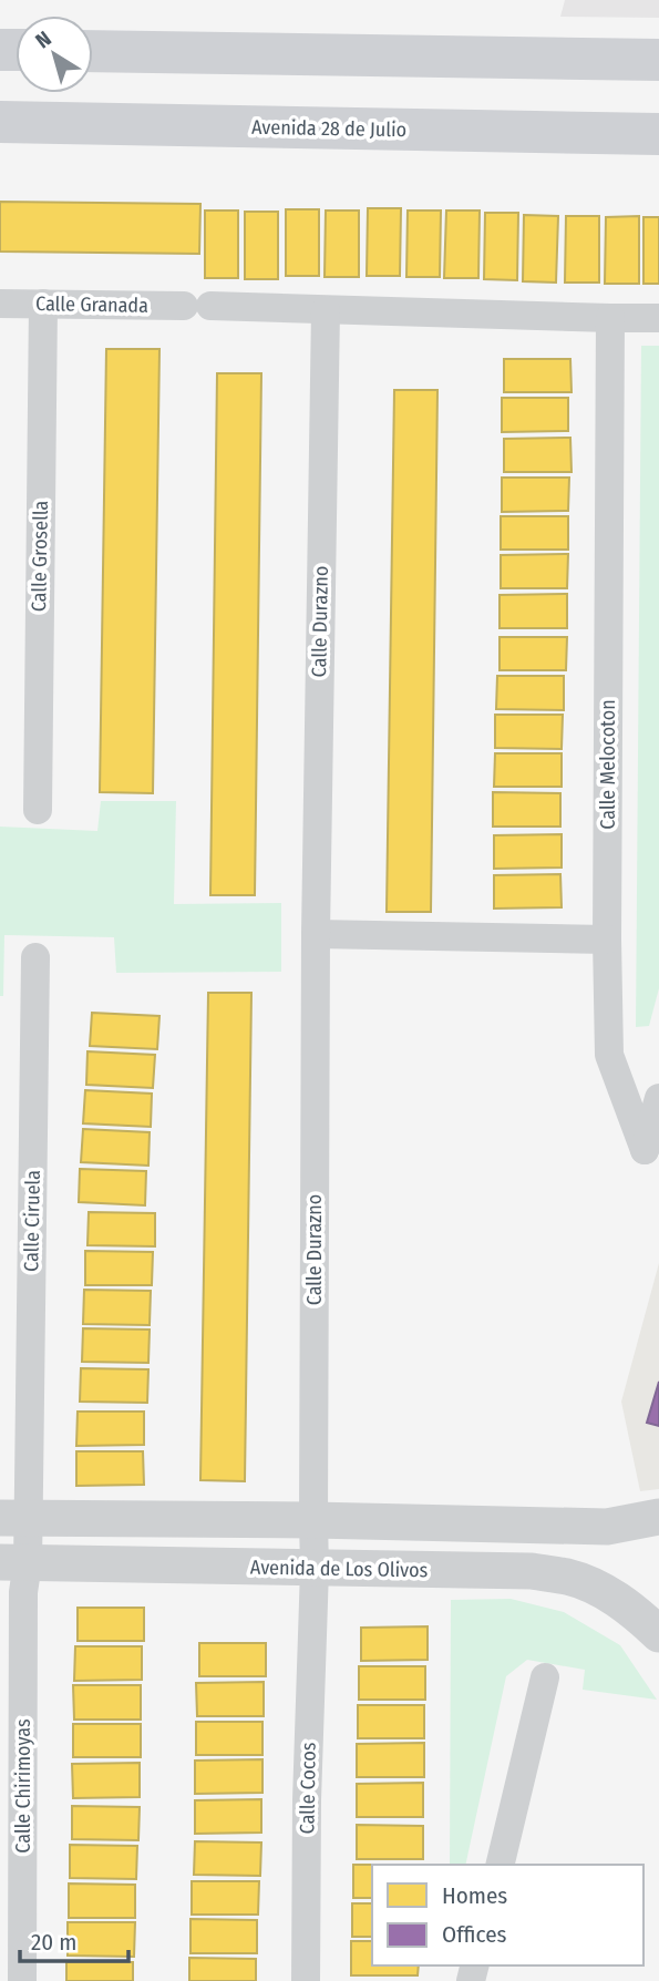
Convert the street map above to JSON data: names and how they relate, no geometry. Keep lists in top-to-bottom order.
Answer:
{
  "streets": {
    "main road": ["Avenida 28 de Julio"],
    "street": [
      "Calle Granada",
      "Calle Grosella",
      "Calle Durazno",
      "Calle Melocoton",
      "Calle Ciruela",
      "Avenida de Los Olivos",
      "Calle Chirimoyas",
      "Calle Cocos"
    ]
  },
  "crossings": [
    ["Calle Granada", "Calle Grosella"],
    ["Calle Granada", "Calle Durazno"],
    ["Calle Durazno", "Avenida de Los Olivos"],
    ["Calle Durazno", "Calle Cocos"],
    ["Calle Ciruela", "Avenida de Los Olivos"],
    ["Calle Ciruela", "Calle Chirimoyas"],
    ["Avenida de Los Olivos", "Calle Chirimoyas"],
    ["Avenida de Los Olivos", "Calle Cocos"]
  ],
  "legend": ["Homes", "Offices"],
  "scale_bar": "20 m",
  "north": "top left"
}
